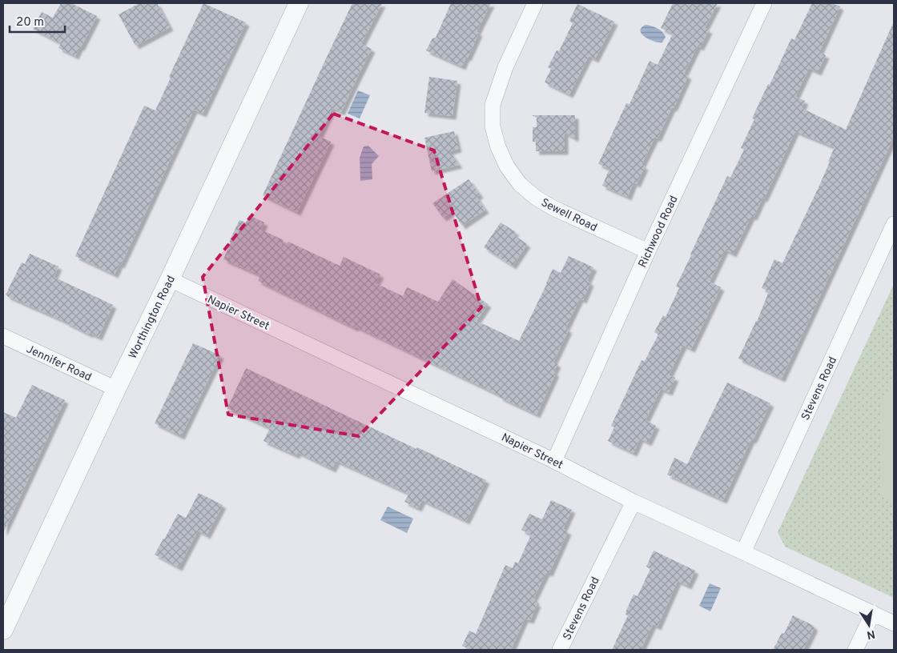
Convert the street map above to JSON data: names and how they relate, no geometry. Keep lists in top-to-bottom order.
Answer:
{
  "streets": {
    "street": [
      "Sewell Road",
      "Richwood Road",
      "Napier Street",
      "Worthington Road",
      "Jennifer Road",
      "Stevens Road"
    ]
  },
  "crossings": [
    ["Sewell Road", "Richwood Road"],
    ["Richwood Road", "Napier Street"],
    ["Napier Street", "Worthington Road"],
    ["Napier Street", "Stevens Road"],
    ["Worthington Road", "Jennifer Road"]
  ],
  "scale_bar": "20 m",
  "north": "bottom"
}
